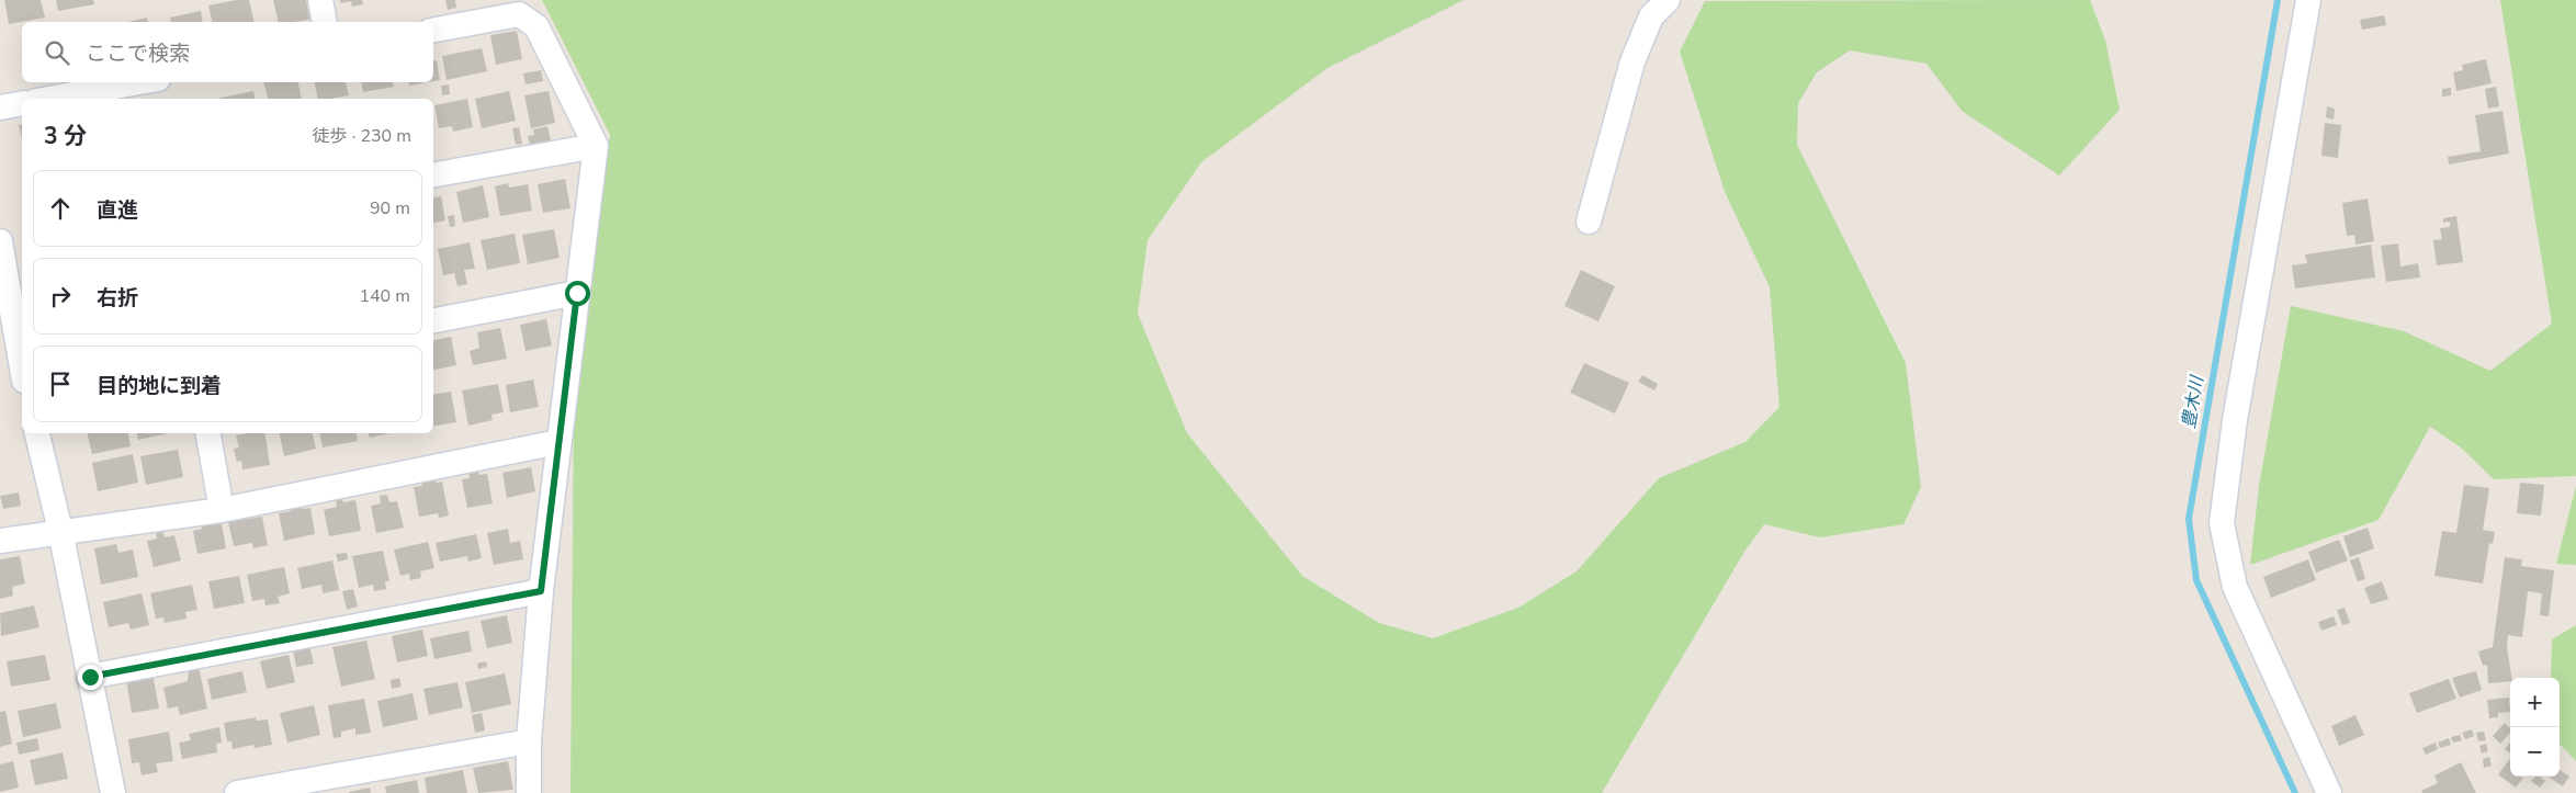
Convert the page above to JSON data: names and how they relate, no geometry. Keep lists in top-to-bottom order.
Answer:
{
  "water": ["豊木川"],
  "page": {
    "search": "ここで検索",
    "heading": ["3 分", "徒歩 · 230 m"],
    "list": [
      ["直進", "90 m"],
      ["右折", "140 m"],
      "目的地に到着"
    ],
    "map_buttons": ["+", "−"]
  }
}
